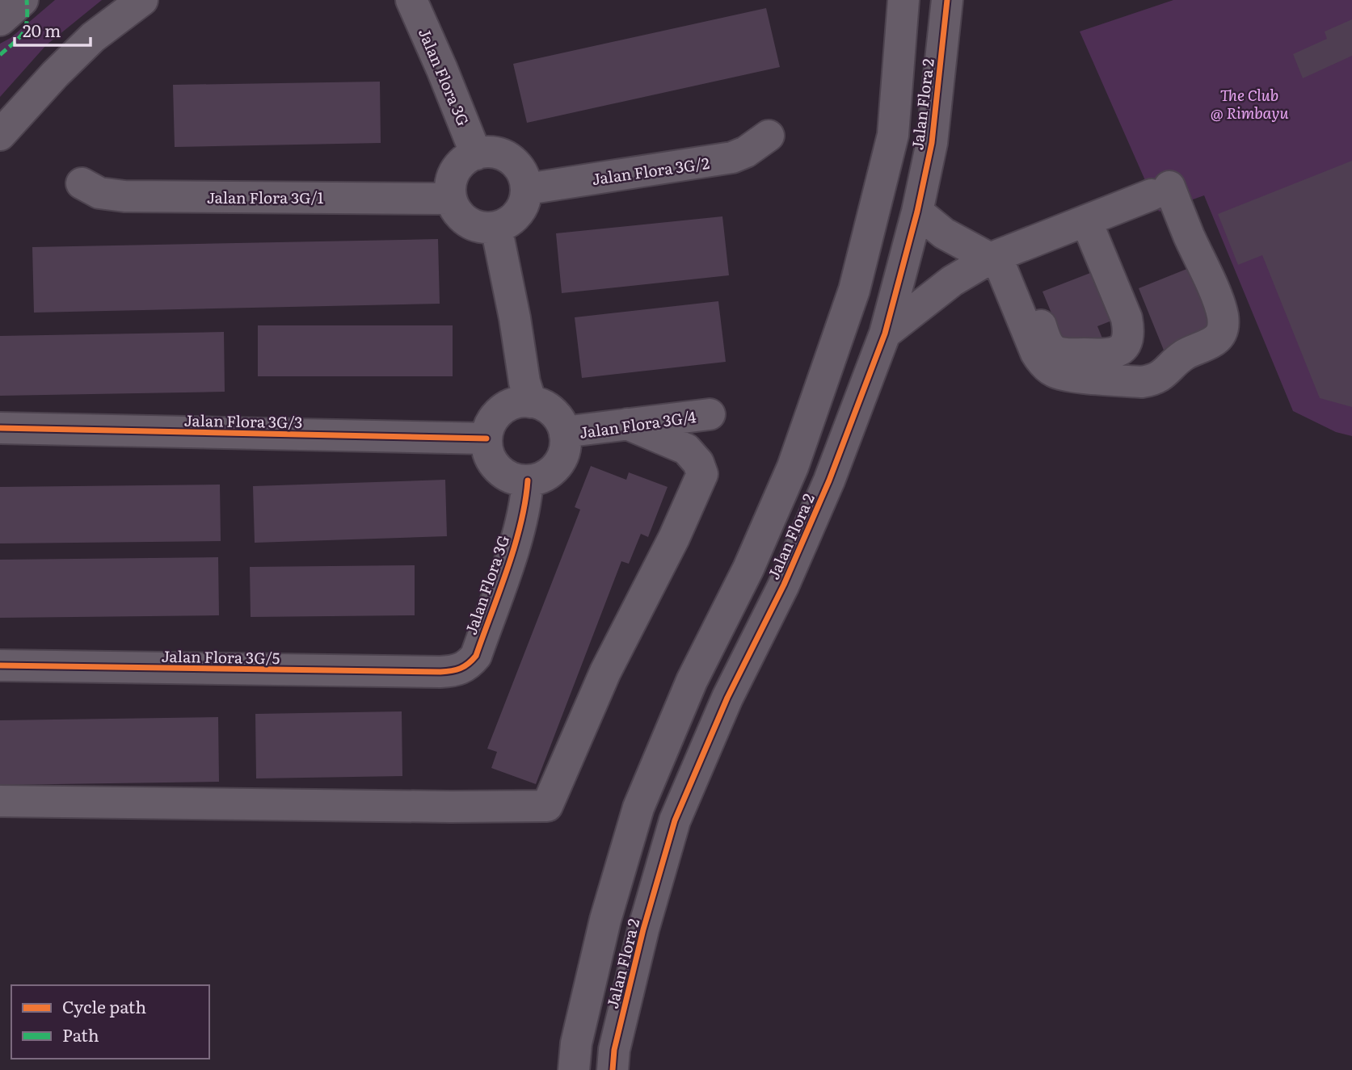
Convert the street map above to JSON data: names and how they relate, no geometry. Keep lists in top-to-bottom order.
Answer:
{
  "streets": {
    "street": [
      "Jalan Flora 3G",
      "Jalan Flora 2",
      "Jalan Flora 3G/2",
      "Jalan Flora 3G/1",
      "Jalan Flora 3G/3",
      "Jalan Flora 3G/4",
      "Jalan Flora 3G/5"
    ]
  },
  "crossings": [
    ["Jalan Flora 3G", "Jalan Flora 3G/2"],
    ["Jalan Flora 3G", "Jalan Flora 3G/1"],
    ["Jalan Flora 3G", "Jalan Flora 3G/3"],
    ["Jalan Flora 3G", "Jalan Flora 3G/4"],
    ["Jalan Flora 3G", "Jalan Flora 3G/5"],
    ["Jalan Flora 3G/2", "Jalan Flora 3G/1"],
    ["Jalan Flora 3G/3", "Jalan Flora 3G/4"]
  ],
  "parks": ["The Club @ Rimbayu"],
  "legend": ["Cycle path", "Path"],
  "scale_bar": "20 m"
}
